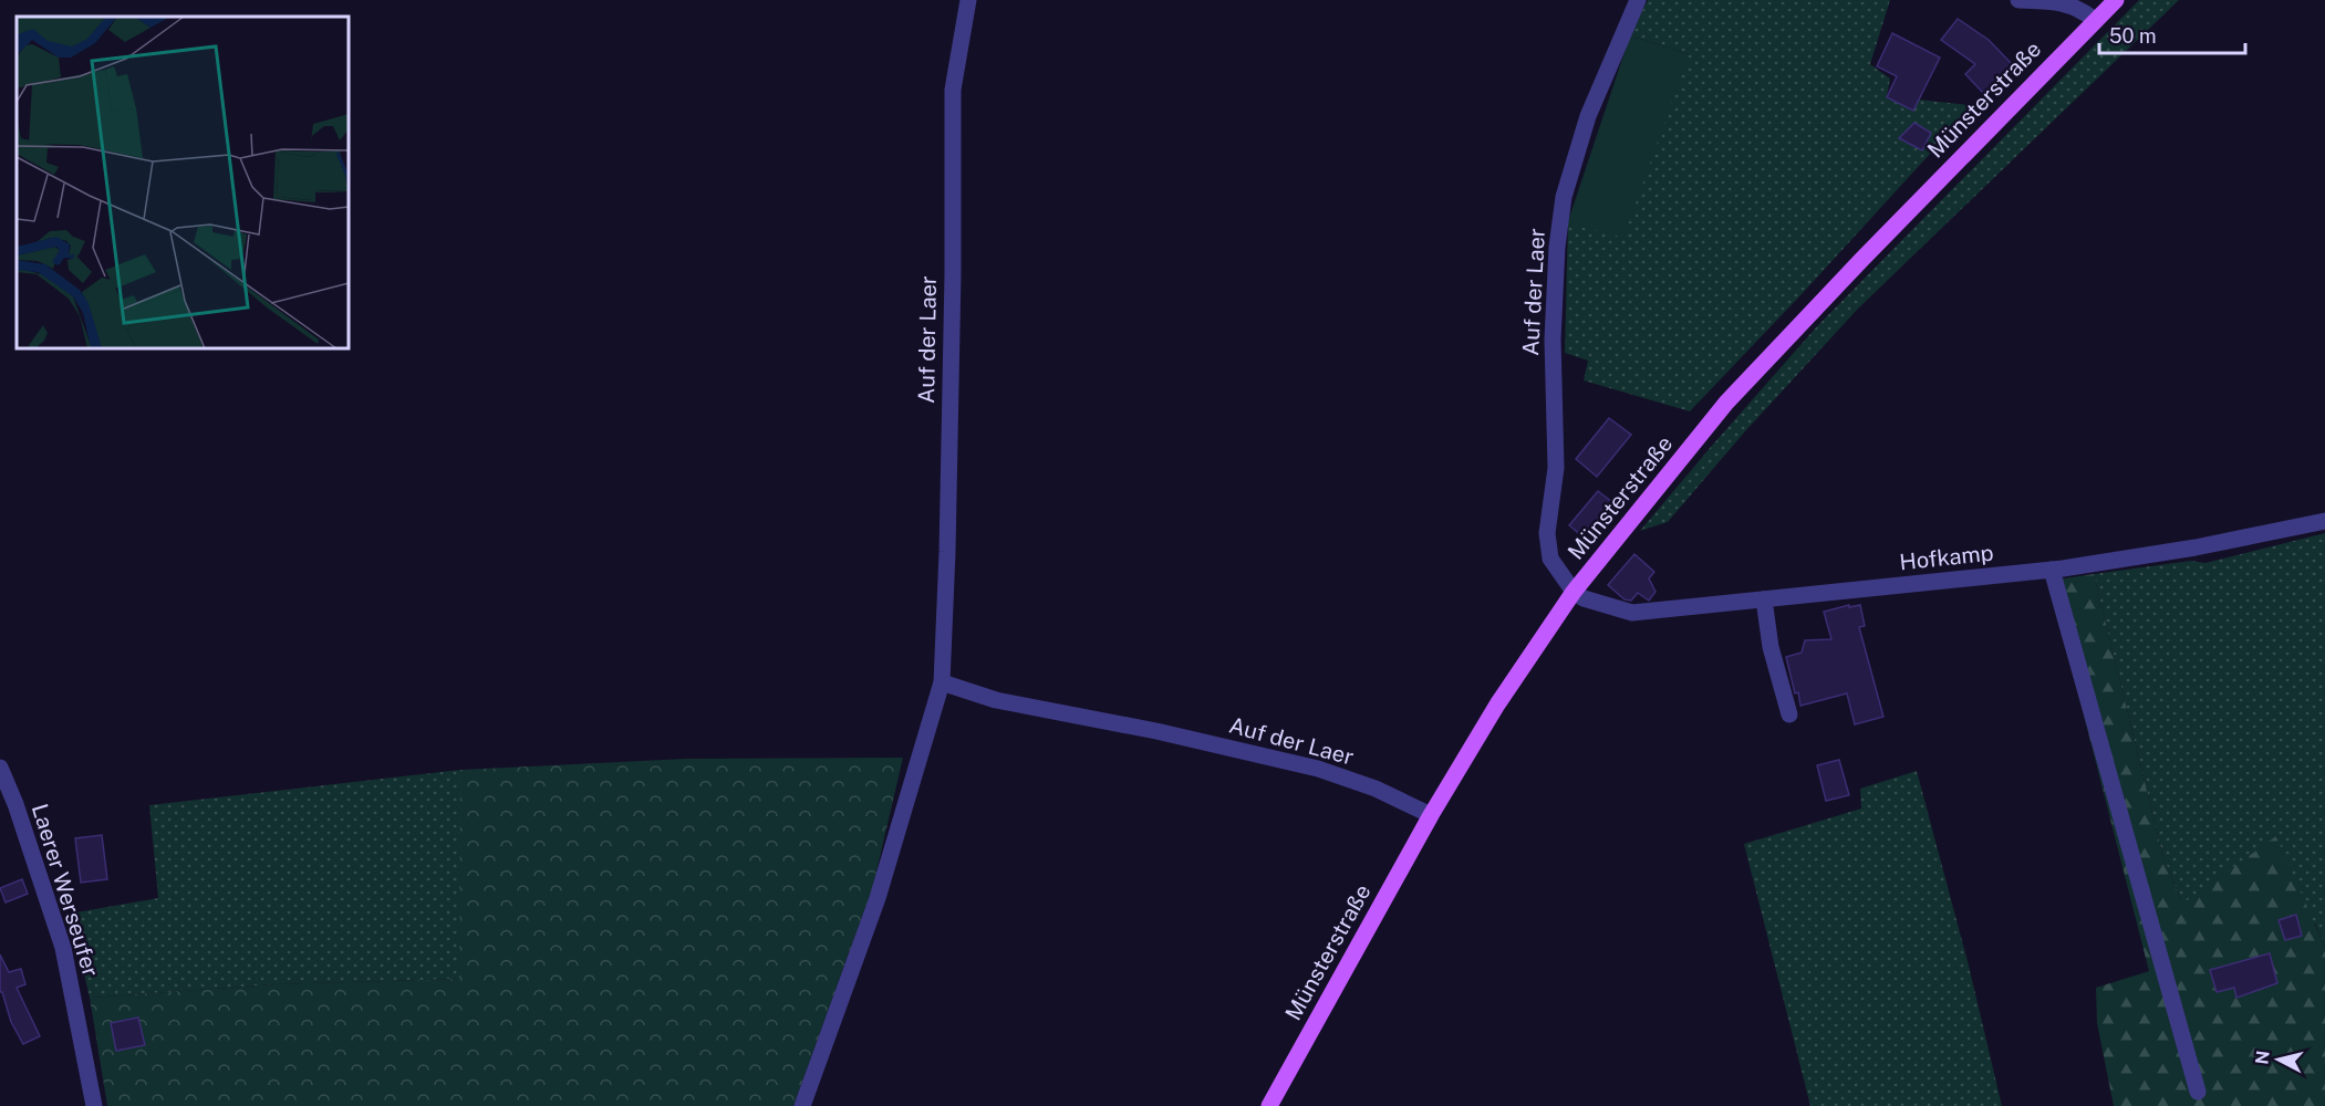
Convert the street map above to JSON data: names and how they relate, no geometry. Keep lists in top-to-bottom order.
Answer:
{
  "streets": {
    "main road": ["Münsterstraße"],
    "street": ["Auf der Laer", "Hofkamp", "Laerer Werseufer"]
  },
  "crossings": [
    ["Münsterstraße", "Auf der Laer"],
    ["Münsterstraße", "Hofkamp"],
    ["Auf der Laer", "Hofkamp"]
  ],
  "scale_bar": "50 m",
  "north": "left"
}
